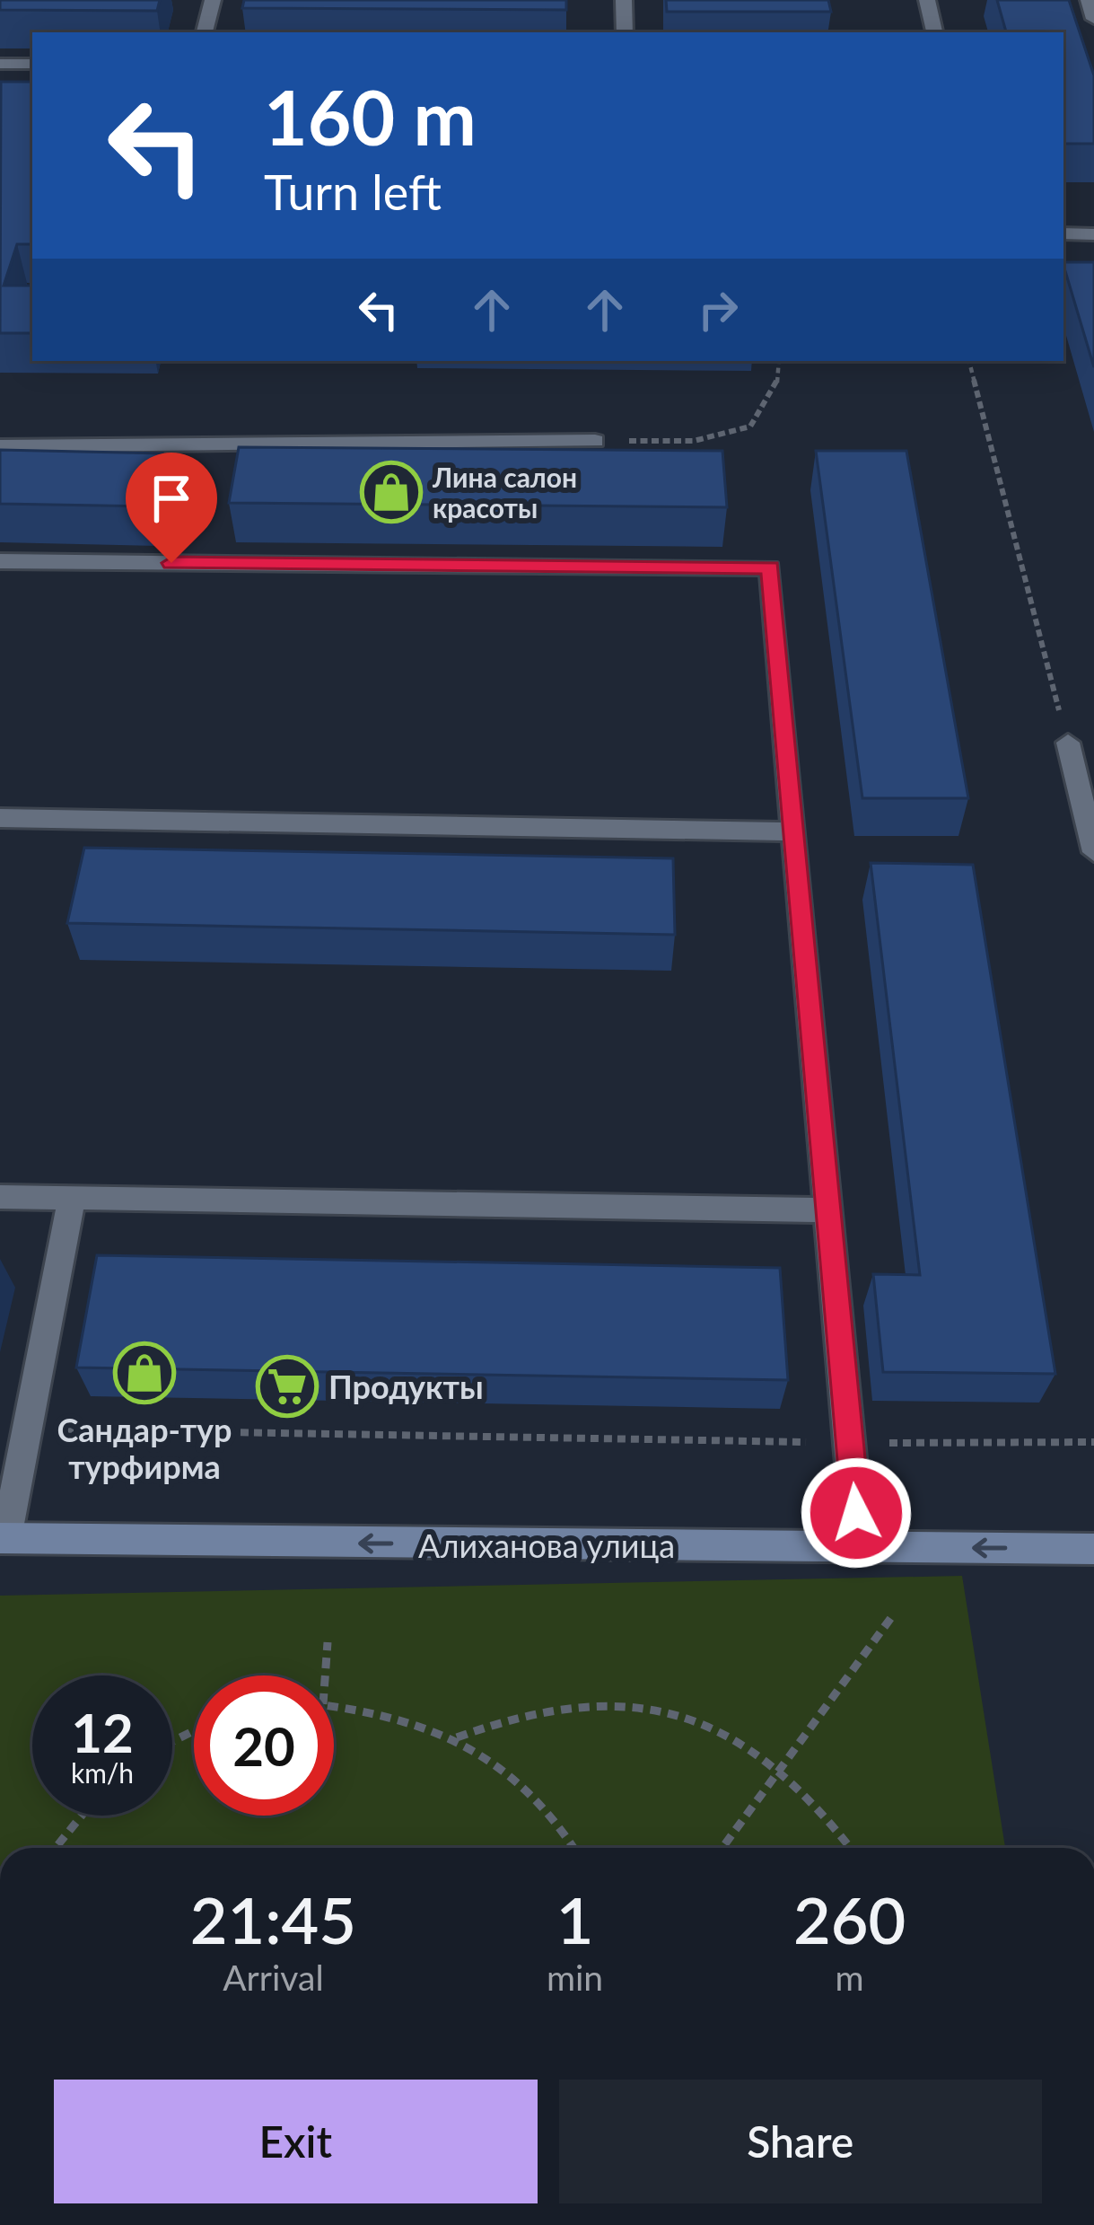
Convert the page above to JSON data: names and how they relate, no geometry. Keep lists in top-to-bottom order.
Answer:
{
  "streets": {
    "street": ["Алиханова улица"]
  },
  "one_way": ["Алиханова улица"],
  "places": {
    "shop": ["Лина салон красоты", "Сандар-тур турфирма"],
    "supermarket": ["Продукты"]
  },
  "page": {
    "turn": ["160 m", "Turn left"],
    "speed": "12 km/h",
    "limit": "20",
    "eta": [
      "21:45",
      "Arrival",
      "1",
      "min",
      "260",
      "m"
    ],
    "buttons": ["Exit", "Share"]
  }
}
